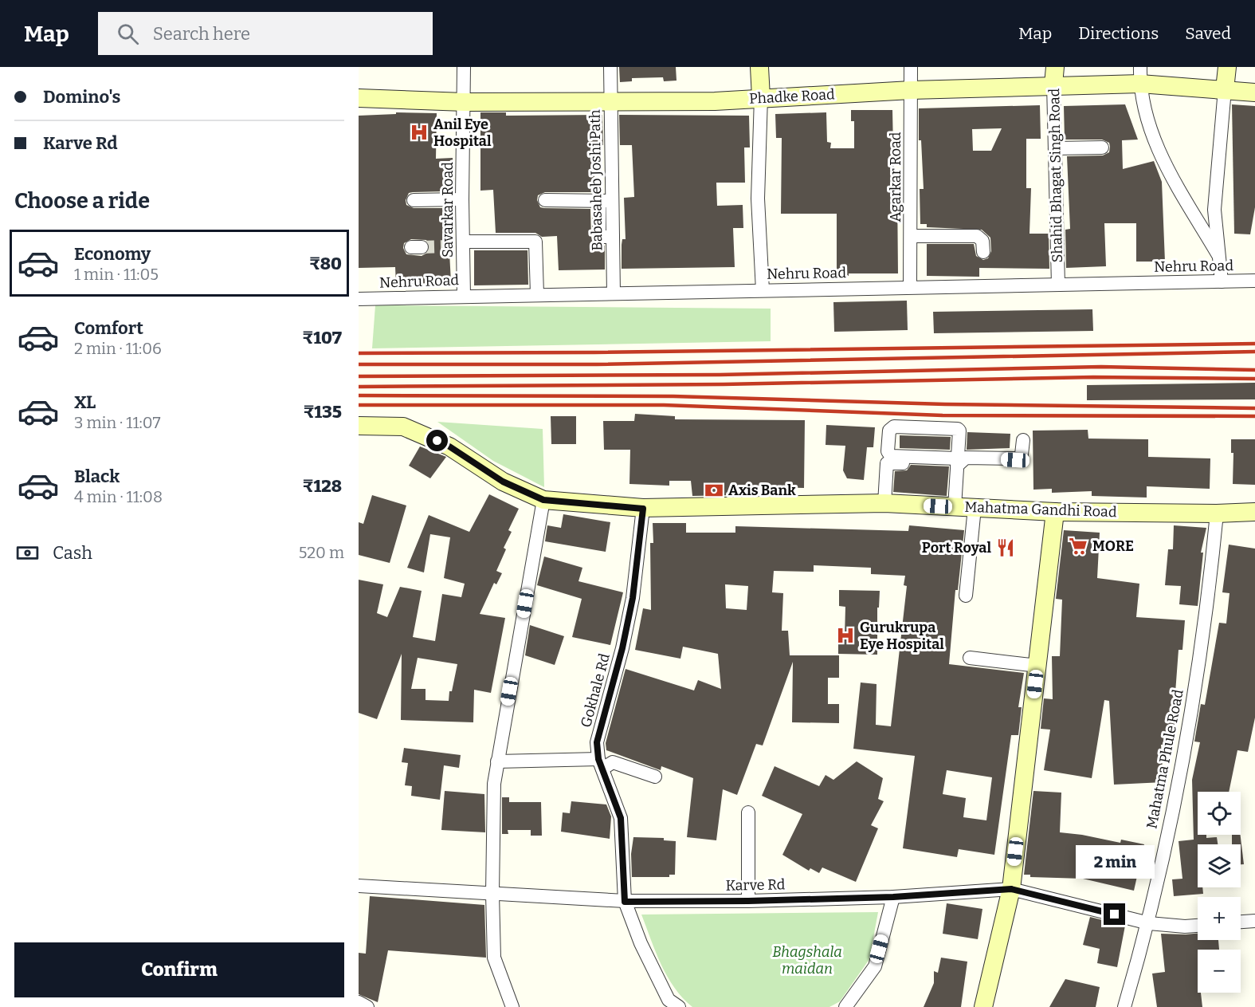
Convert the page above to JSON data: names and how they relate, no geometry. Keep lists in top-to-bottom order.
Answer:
{
  "streets": {
    "street": [
      "Phadke Road",
      "Shahid Bhagat Singh Road",
      "Agarkar Road",
      "Babasaheb Joshi Path",
      "Savarkar Road",
      "Nehru Road",
      "Mahatma Gandhi Road",
      "Gokhale Rd",
      "Mahatma Phule Road",
      "Karve Rd"
    ]
  },
  "crossings": [
    ["Phadke Road", "Shahid Bhagat Singh Road"],
    ["Phadke Road", "Agarkar Road"],
    ["Phadke Road", "Babasaheb Joshi Path"],
    ["Phadke Road", "Savarkar Road"],
    ["Shahid Bhagat Singh Road", "Nehru Road"],
    ["Agarkar Road", "Nehru Road"],
    ["Babasaheb Joshi Path", "Nehru Road"],
    ["Savarkar Road", "Nehru Road"],
    ["Mahatma Gandhi Road", "Gokhale Rd"],
    ["Mahatma Gandhi Road", "Mahatma Phule Road"],
    ["Gokhale Rd", "Karve Rd"],
    ["Mahatma Phule Road", "Karve Rd"]
  ],
  "parks": ["Bhagshala maidan"],
  "places": {
    "hospital": ["Anil Eye Hospital", "Gurukrupa Eye Hospital"],
    "bank": ["Axis Bank"],
    "supermarket": ["MORE"],
    "restaurant": ["Port Royal"]
  },
  "page": {
    "header": "Map",
    "search": "Search here",
    "nav": ["Map", "Directions", "Saved"],
    "banner": ["Domino's", "Karve Rd"],
    "heading": "Choose a ride",
    "list": [
      {
        "name": "Economy",
        "note": "1 min · 11:05",
        "value": "₹80"
      },
      {
        "name": "Comfort",
        "note": "2 min · 11:06",
        "value": "₹107"
      },
      {
        "name": "XL",
        "note": "3 min · 11:07",
        "value": "₹135"
      },
      {
        "name": "Black",
        "note": "4 min · 11:08",
        "value": "₹128"
      }
    ],
    "pay": ["Cash", "520 m"],
    "map_buttons": ["+", "−"],
    "bubble": "2 min",
    "buttons": "Confirm"
  }
}
